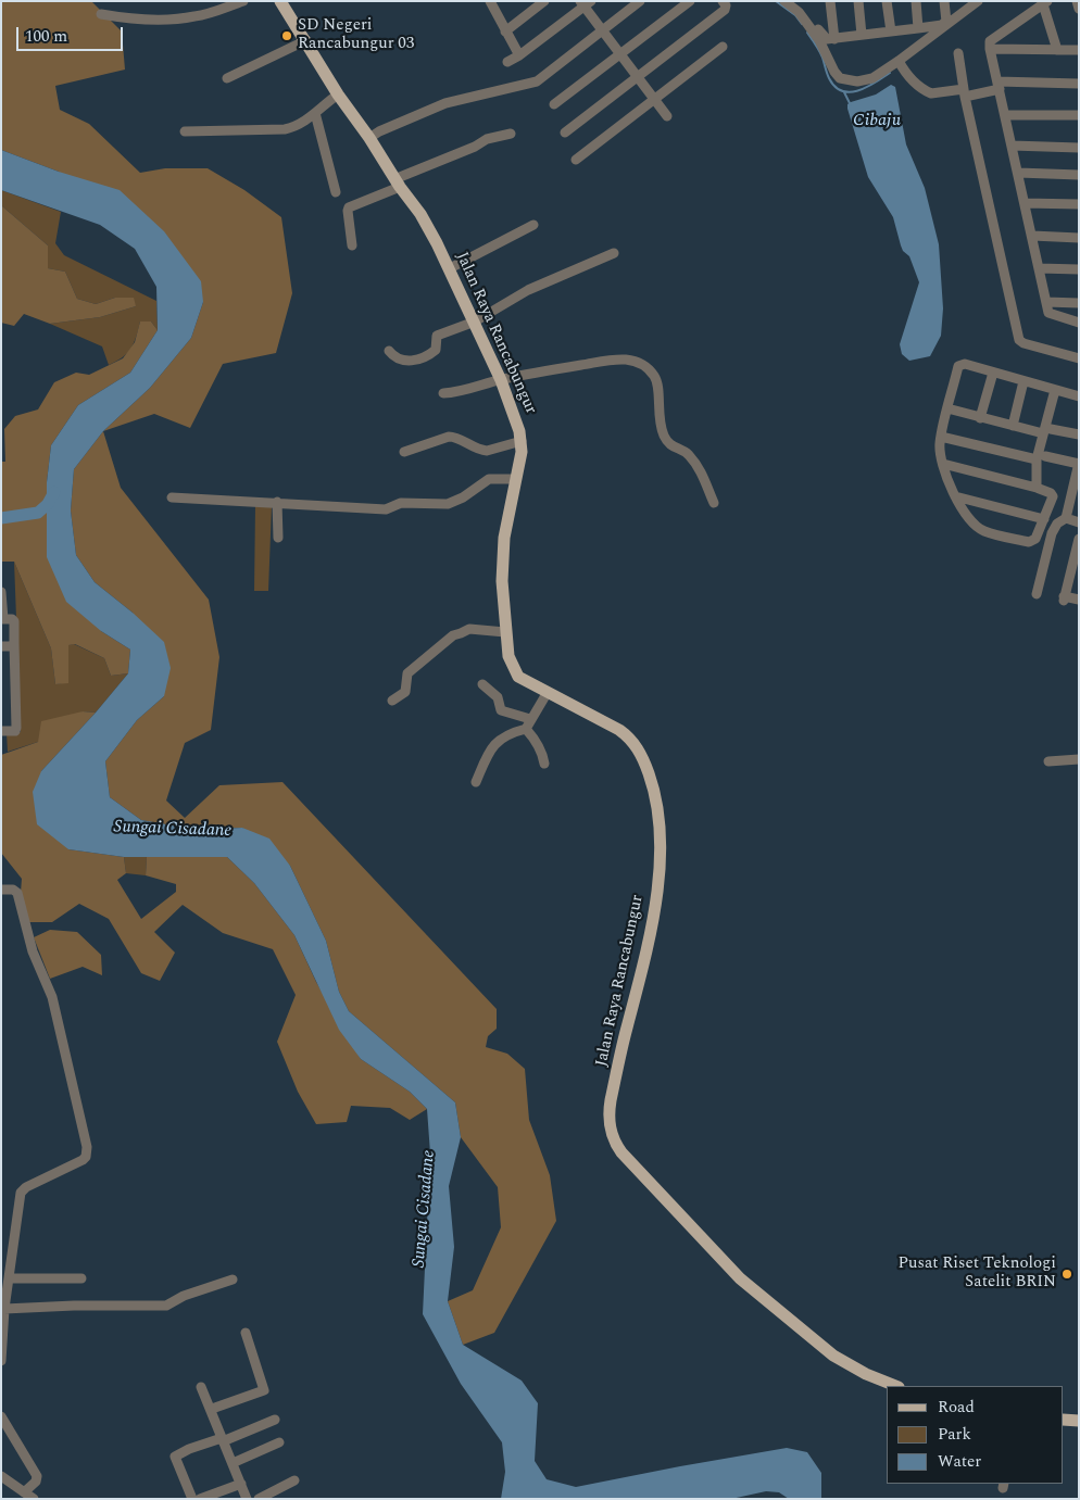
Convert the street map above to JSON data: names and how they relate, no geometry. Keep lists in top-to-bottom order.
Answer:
{
  "streets": {
    "main road": ["Jalan Raya Rancabungur"]
  },
  "water": ["Cibaju", "Sungai Cisadane"],
  "places": ["SD Negeri Rancabungur 03", "Pusat Riset Teknologi Satelit BRIN"],
  "legend": ["Road", "Park", "Water"],
  "scale_bar": "100 m"
}
